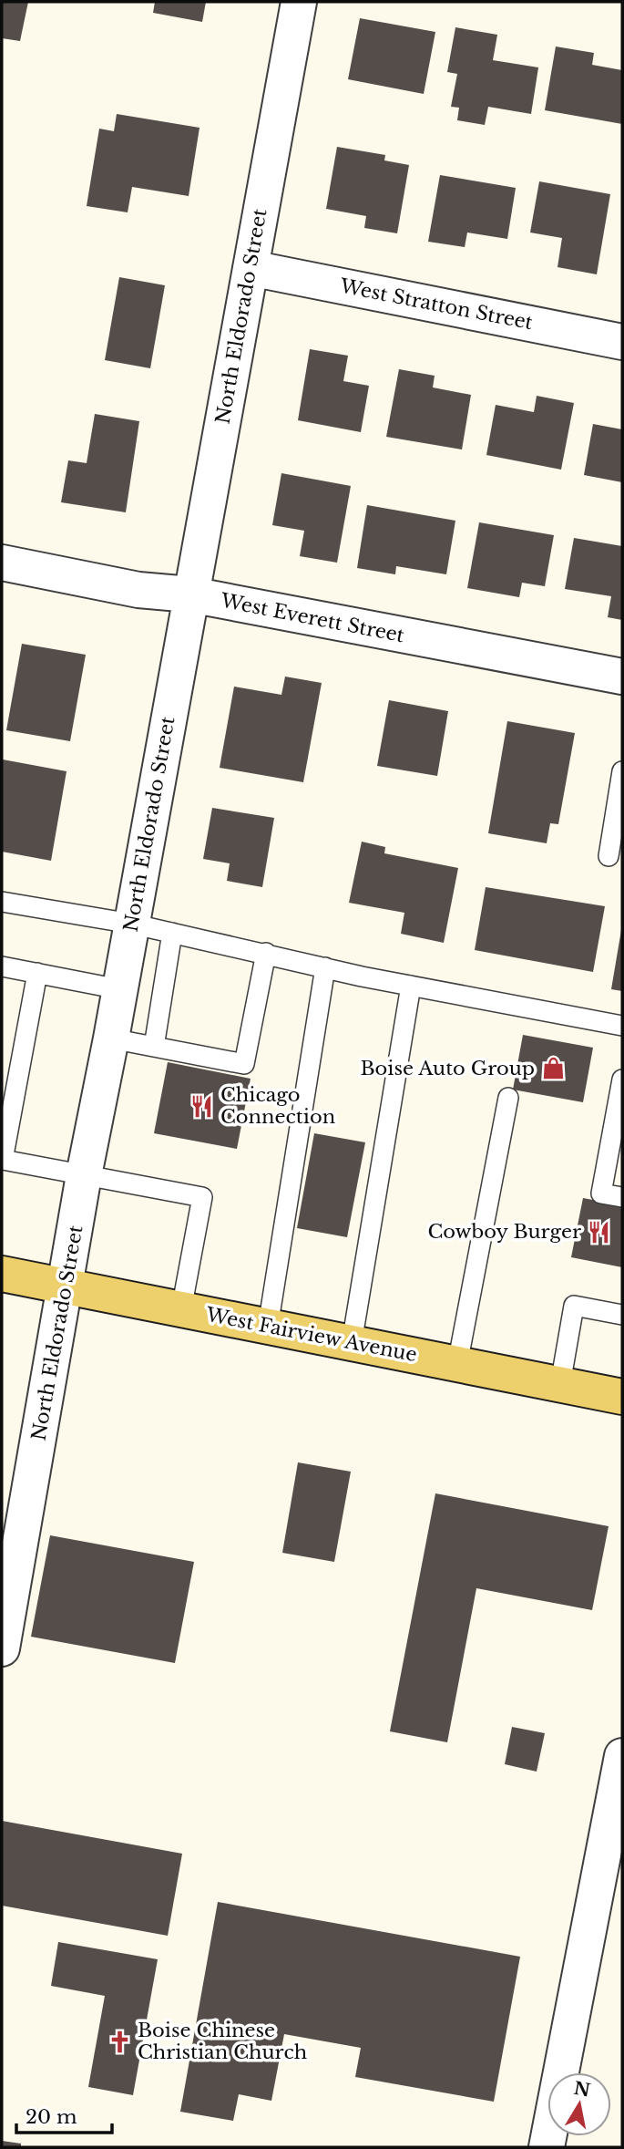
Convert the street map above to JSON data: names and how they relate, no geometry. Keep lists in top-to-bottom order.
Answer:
{
  "streets": {
    "main road": ["West Fairview Avenue"],
    "street": ["West Stratton Street", "North Eldorado Street", "West Everett Street"]
  },
  "crossings": [
    ["West Stratton Street", "North Eldorado Street"],
    ["North Eldorado Street", "West Everett Street"],
    ["North Eldorado Street", "West Fairview Avenue"]
  ],
  "places": {
    "shop": ["Boise Auto Group"],
    "restaurant": ["Chicago Connection", "Cowboy Burger"],
    "church": ["Boise Chinese Christian Church"]
  },
  "scale_bar": "20 m",
  "north": "top"
}
